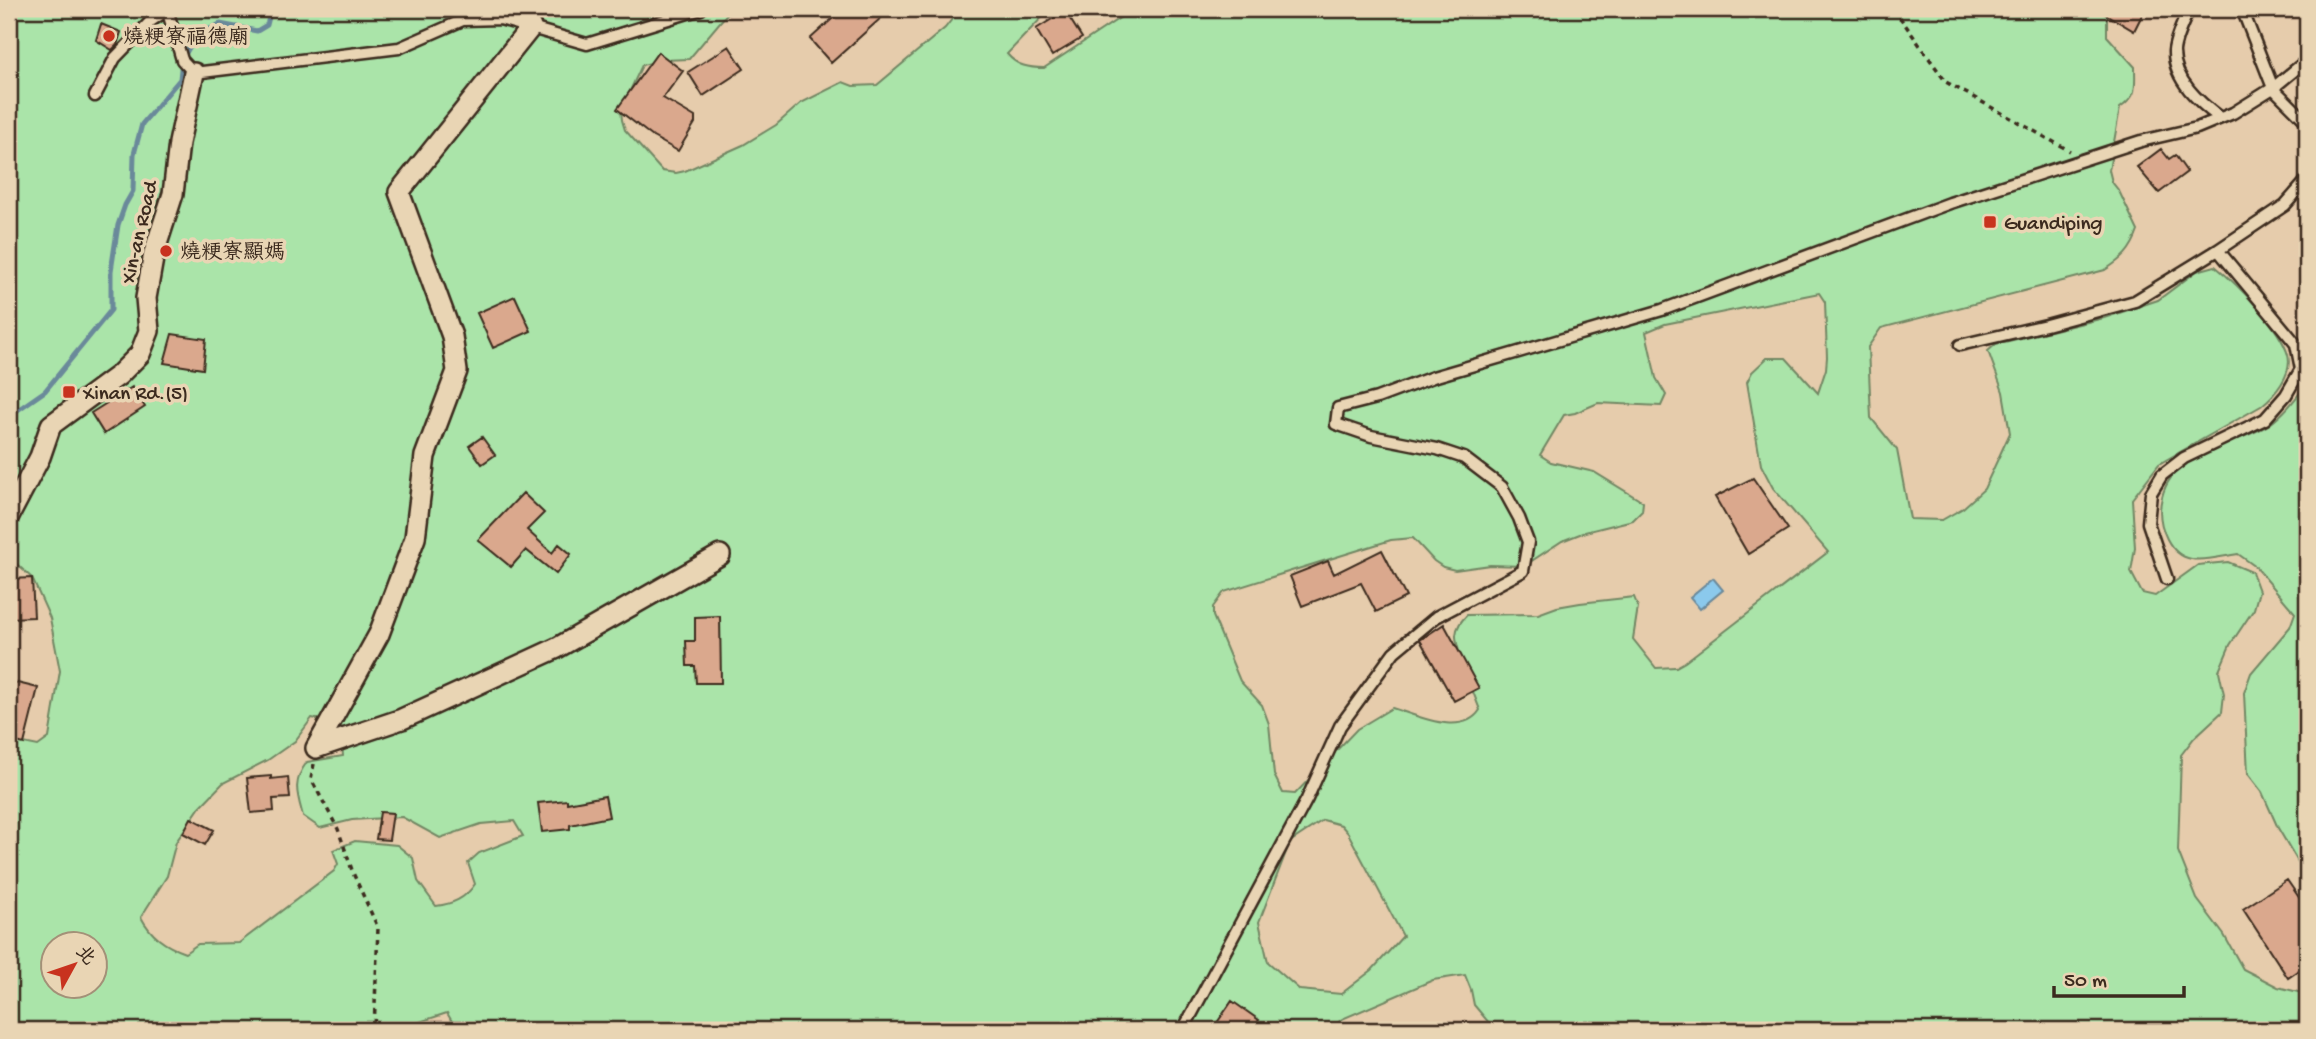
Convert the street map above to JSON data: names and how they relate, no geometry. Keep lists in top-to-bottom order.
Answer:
{
  "streets": {
    "street": ["Xin-an Road"]
  },
  "places": {
    "other": ["燒粳寮福德廟", "燒粳寮顯媽"],
    "transit": ["Guandiping", "Xinan Rd.(5)"]
  },
  "scale_bar": "50 m",
  "north": "top right"
}
